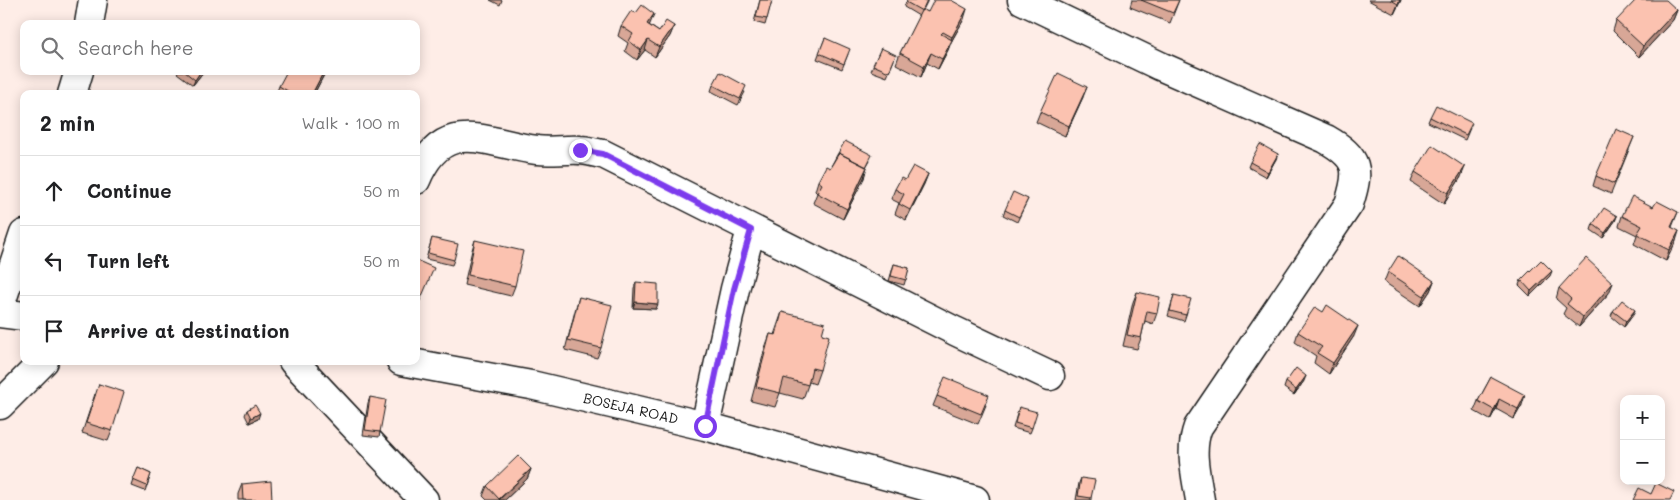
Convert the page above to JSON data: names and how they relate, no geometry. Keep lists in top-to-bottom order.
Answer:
{
  "streets": {
    "street": ["BOSEJA ROAD"]
  },
  "page": {
    "search": "Search here",
    "heading": ["2 min", "Walk · 100 m"],
    "list": [
      ["Continue", "50 m"],
      ["Turn left", "50 m"],
      "Arrive at destination"
    ],
    "map_buttons": ["+", "−"]
  }
}
